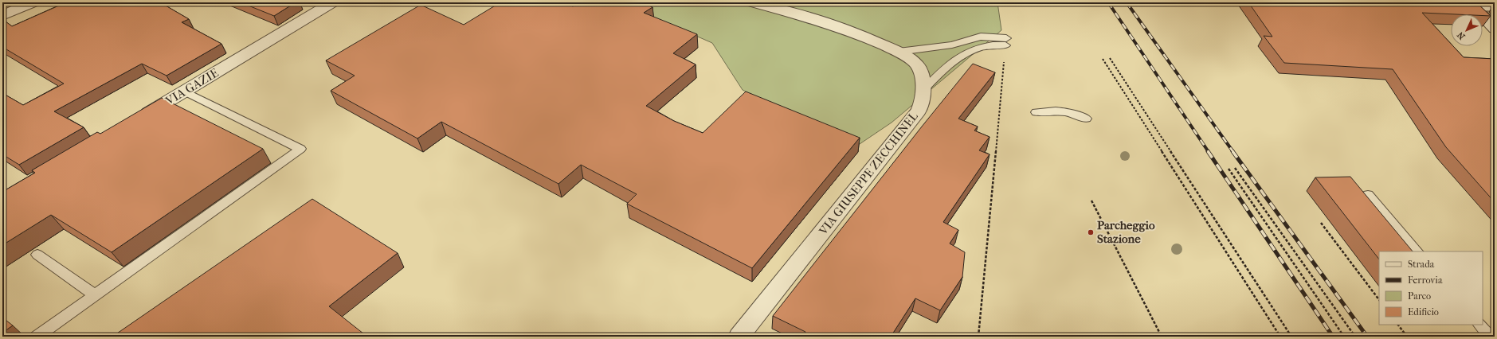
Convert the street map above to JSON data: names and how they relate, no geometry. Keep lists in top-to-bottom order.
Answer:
{
  "streets": {
    "street": ["VIA GAZIE", "VIA GIUSEPPE ZECCHINEL"]
  },
  "places": ["Parcheggio Stazione"],
  "legend": [
    "Strada",
    "Ferrovia",
    "Parco",
    "Edificio"
  ],
  "north": "bottom left"
}
